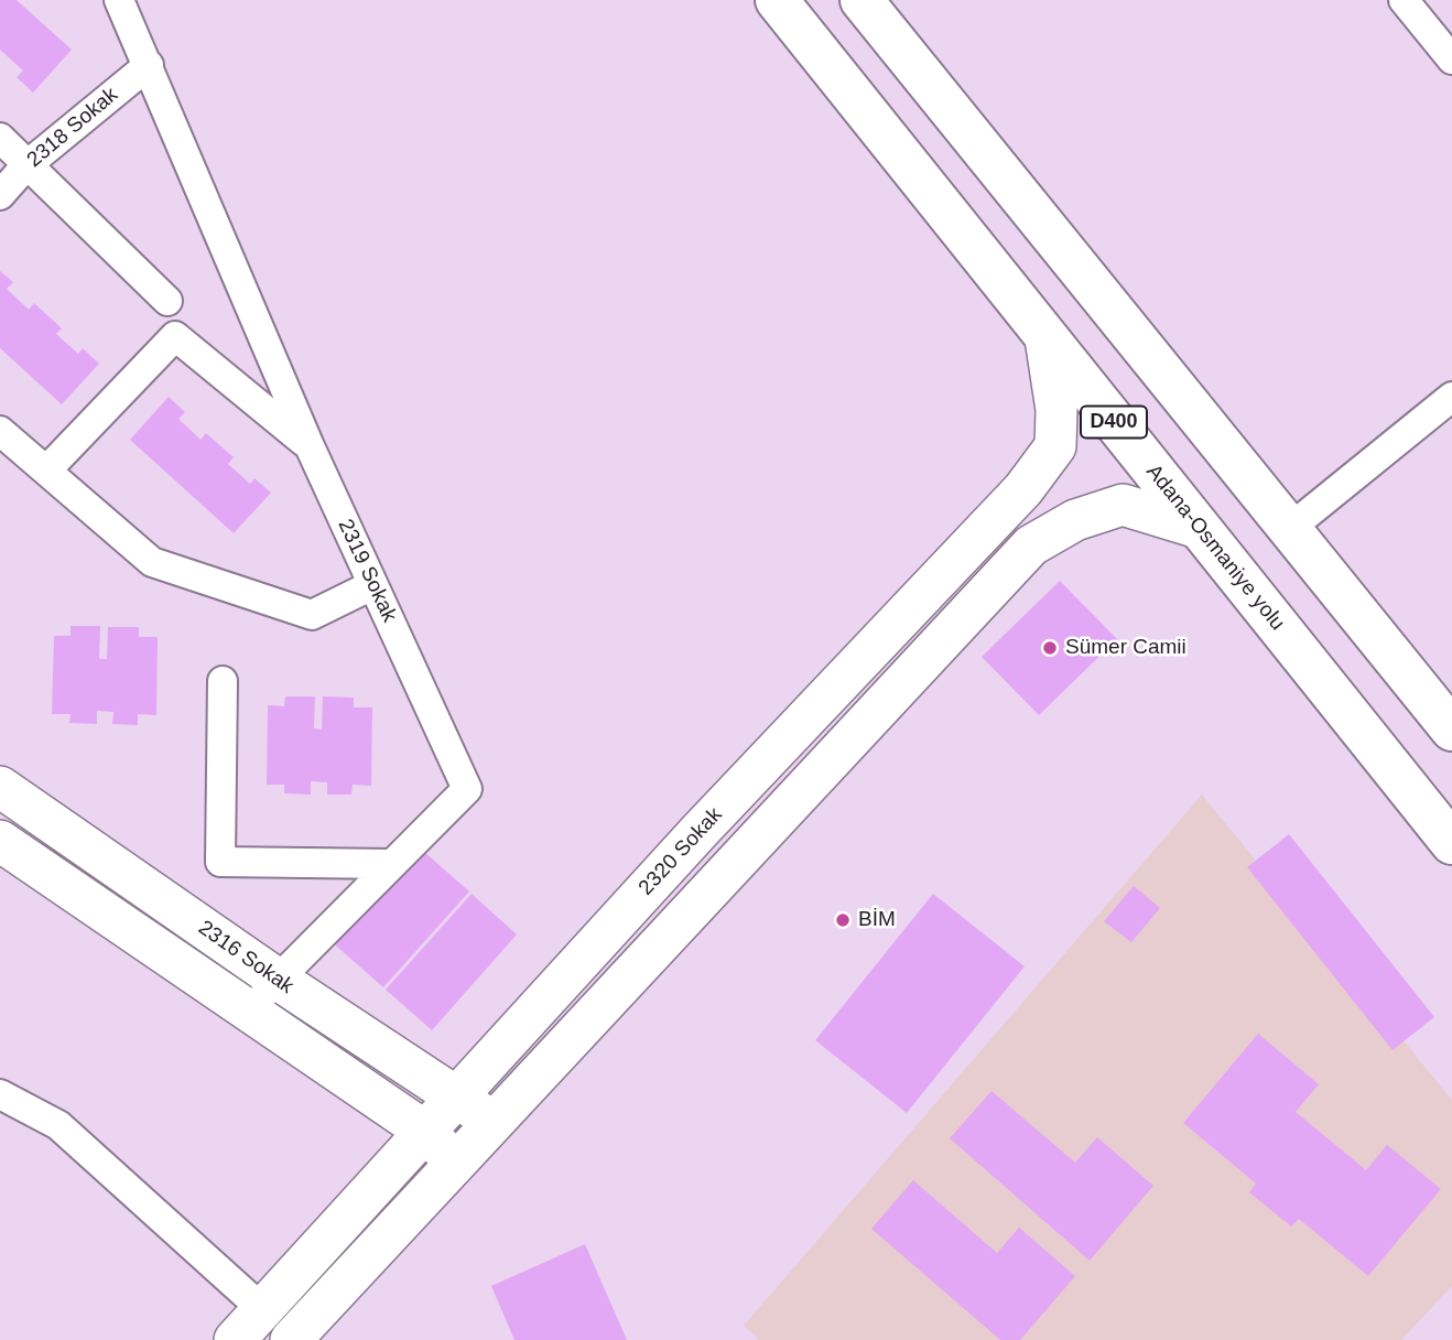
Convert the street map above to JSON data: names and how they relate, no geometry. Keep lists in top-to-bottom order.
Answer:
{
  "streets": {
    "highway": ["D400", "Adana-Osmaniye yolu"],
    "street": [
      "2318 Sokak",
      "2319 Sokak",
      "2320 Sokak",
      "2316 Sokak"
    ]
  },
  "crossings": [
    ["2318 Sokak", "2319 Sokak"],
    ["Adana-Osmaniye yolu", "2320 Sokak"],
    ["2319 Sokak", "2316 Sokak"],
    ["2320 Sokak", "2316 Sokak"]
  ],
  "places": ["Sümer Camii", "BİM"]
}
